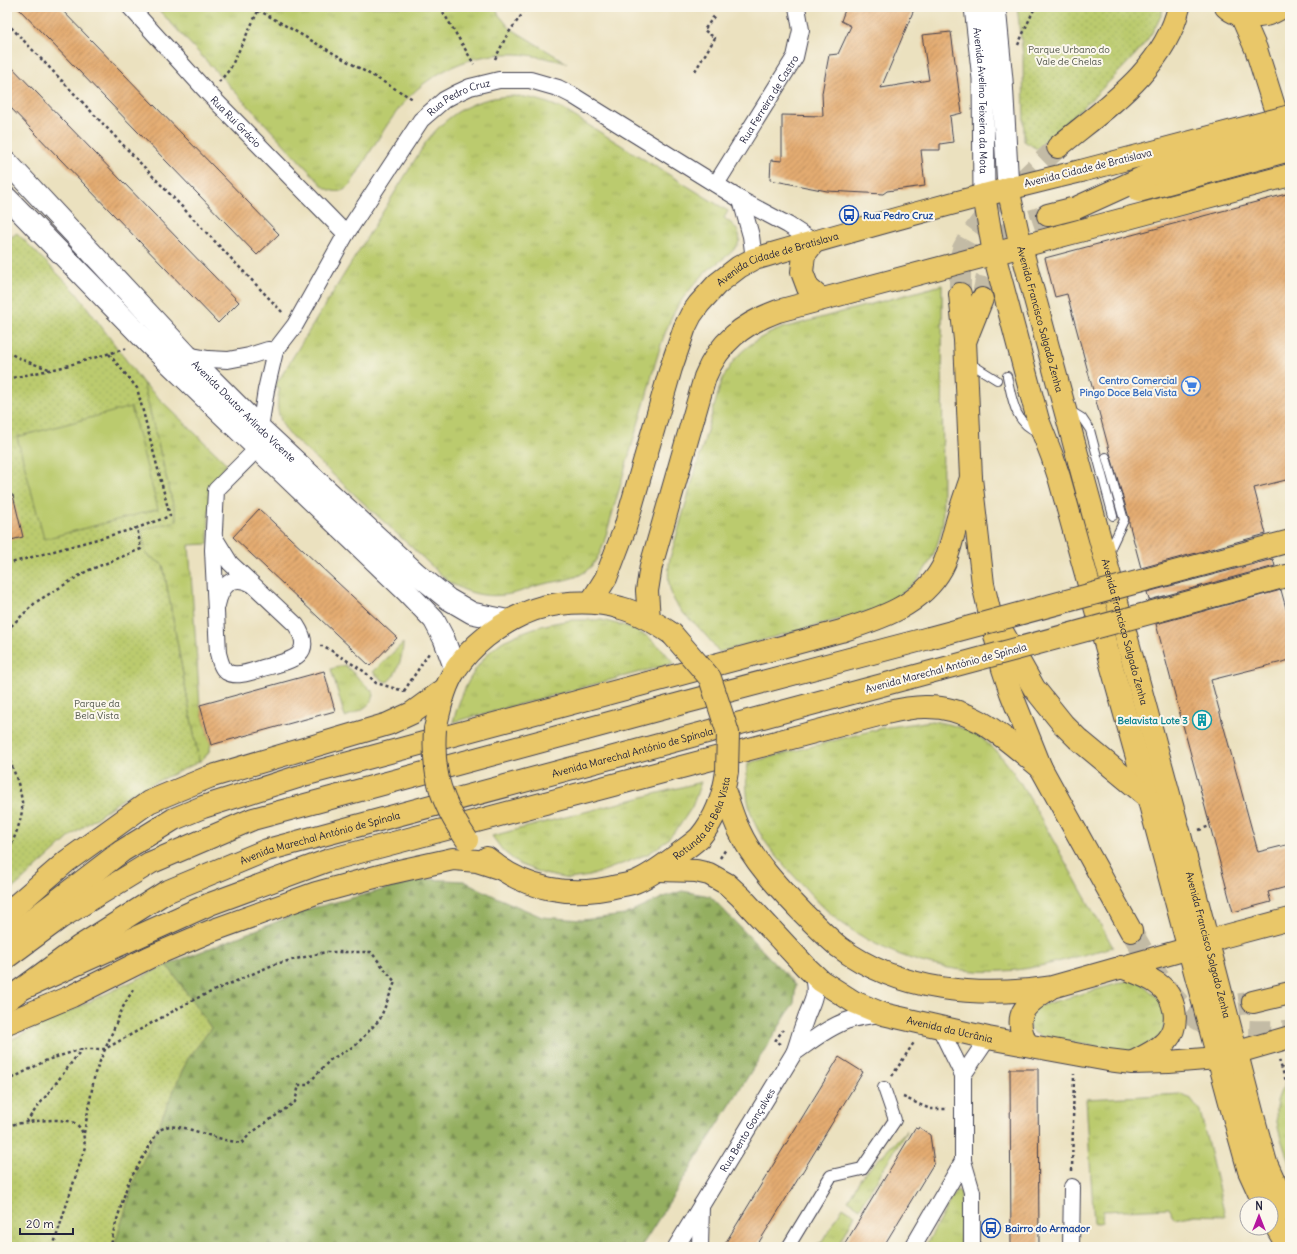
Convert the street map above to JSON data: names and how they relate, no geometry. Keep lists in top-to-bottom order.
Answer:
{
  "streets": {
    "main road": [
      "Avenida Cidade de Bratislava",
      "Avenida Francisco Salgado Zenha",
      "Avenida Marechal António de Spínola",
      "Rotunda da Bela Vista",
      "Avenida da Ucrânia"
    ],
    "street": [
      "Rua Pedro Cruz",
      "Rua Ferreira de Castro",
      "Avenida Avelino Teixeira da Mota",
      "Rua Rui Grácio",
      "Avenida Doutor Arlindo Vicente",
      "Rua Bento Gonçalves"
    ]
  },
  "crossings": [
    ["Rua Pedro Cruz", "Rua Ferreira de Castro"],
    ["Rua Pedro Cruz", "Rua Rui Grácio"],
    ["Rua Pedro Cruz", "Avenida Cidade de Bratislava"],
    ["Rua Pedro Cruz", "Avenida Doutor Arlindo Vicente"],
    ["Avenida Avelino Teixeira da Mota", "Avenida Cidade de Bratislava"],
    ["Avenida Avelino Teixeira da Mota", "Avenida Francisco Salgado Zenha"],
    ["Avenida Cidade de Bratislava", "Avenida Francisco Salgado Zenha"],
    ["Avenida Cidade de Bratislava", "Rotunda da Bela Vista"],
    ["Avenida Francisco Salgado Zenha", "Avenida da Ucrânia"],
    ["Avenida Doutor Arlindo Vicente", "Rotunda da Bela Vista"],
    ["Rotunda da Bela Vista", "Avenida da Ucrânia"],
    ["Avenida da Ucrânia", "Rua Bento Gonçalves"]
  ],
  "parks": ["Parque Urbano do Vale de Chelas", "Parque da Bela Vista"],
  "places": {
    "bus stop": ["Rua Pedro Cruz", "Bairro do Armador"],
    "supermarket": ["Centro Comercial Pingo Doce Bela Vista"],
    "building": ["Belavista Lote 3"]
  },
  "scale_bar": "20 m",
  "north": "top"
}
